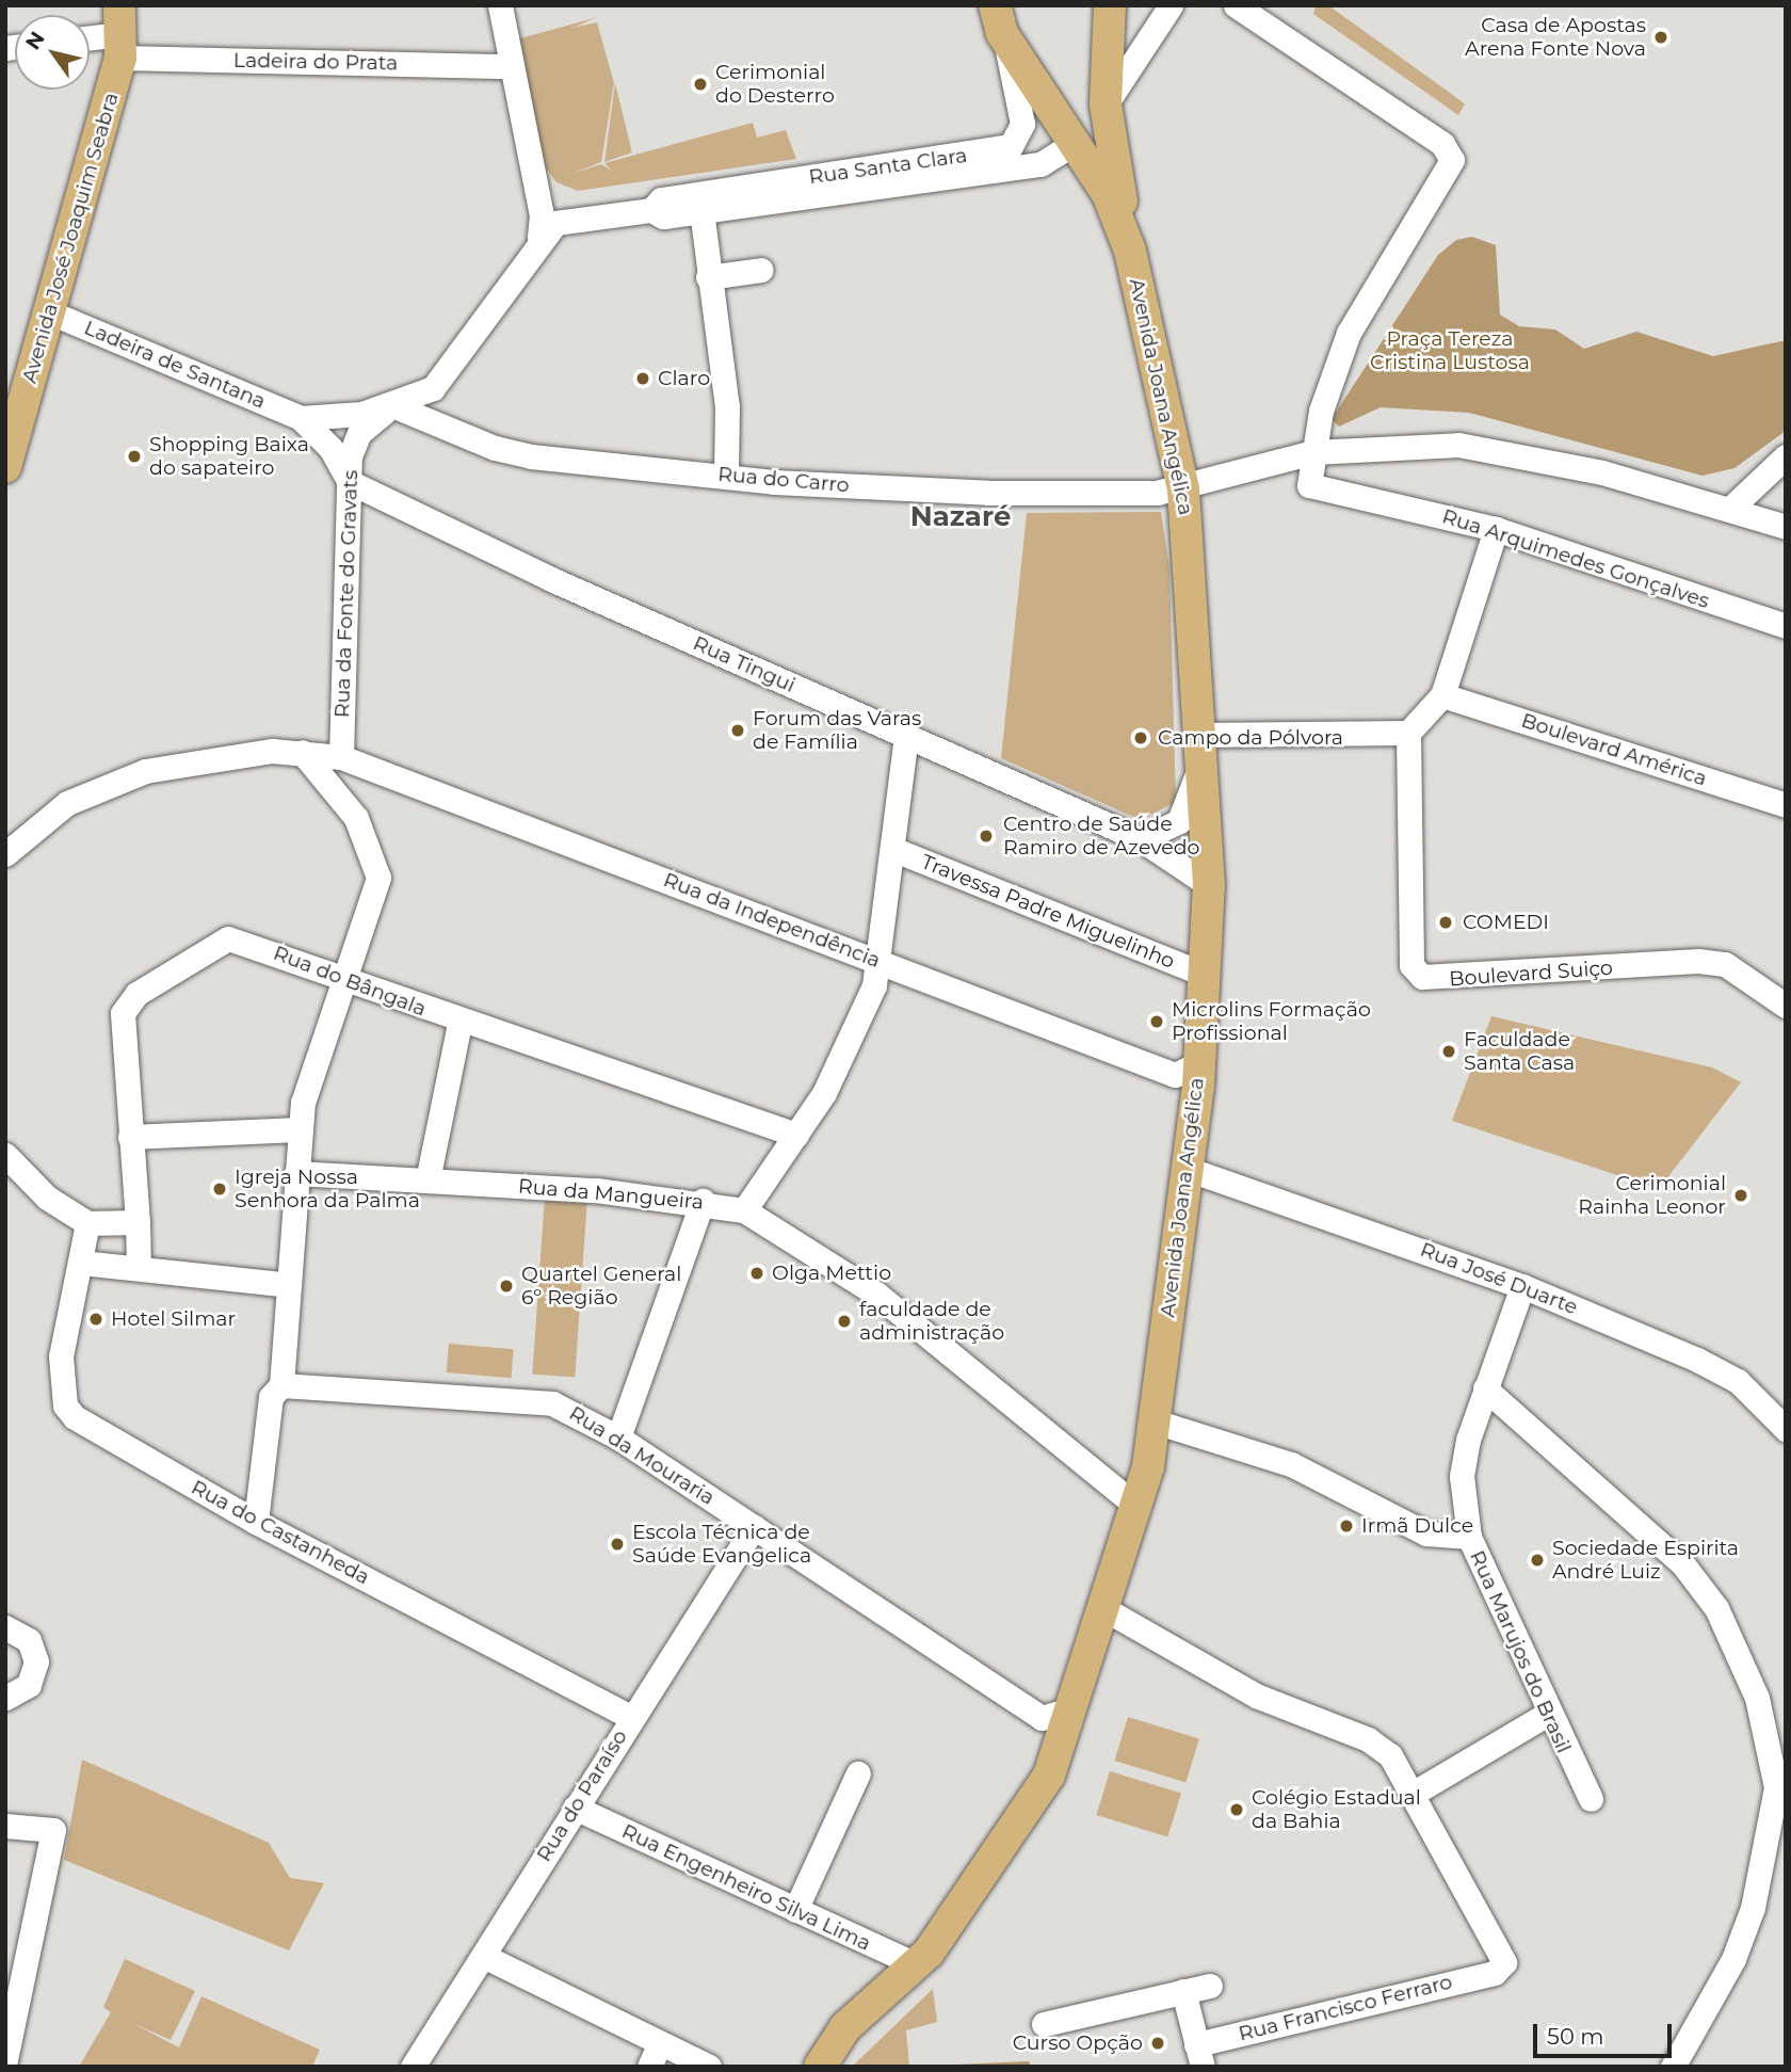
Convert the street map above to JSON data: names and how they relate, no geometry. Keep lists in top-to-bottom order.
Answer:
{
  "streets": {
    "main road": ["Avenida José Joaquim Seabra", "Avenida Joana Angélica"],
    "street": [
      "Ladeira do Prata",
      "Rua Santa Clara",
      "Ladeira de Santana",
      "Rua do Carro",
      "Rua Arquimedes Gonçalves",
      "Rua da Fonte do Gravats",
      "Rua Tingui",
      "Boulevard América",
      "Travessa Padre Miguelinho",
      "Rua da Independência",
      "Boulevard Suiço",
      "Rua do Bângala",
      "Rua da Mangueira",
      "Rua José Duarte",
      "Rua da Mouraria",
      "Rua do Castanheda",
      "Rua Marujos do Brasil",
      "Rua do Paraíso",
      "Rua Engenheiro Silva Lima",
      "Rua Francisco Ferraro"
    ]
  },
  "crossings": [
    ["Ladeira do Prata", "Avenida José Joaquim Seabra"],
    ["Rua Santa Clara", "Avenida Joana Angélica"],
    ["Avenida José Joaquim Seabra", "Ladeira de Santana"],
    ["Ladeira de Santana", "Rua do Carro"],
    ["Ladeira de Santana", "Rua da Fonte do Gravats"],
    ["Ladeira de Santana", "Rua Tingui"],
    ["Avenida Joana Angélica", "Rua do Carro"],
    ["Avenida Joana Angélica", "Rua Tingui"],
    ["Avenida Joana Angélica", "Travessa Padre Miguelinho"],
    ["Avenida Joana Angélica", "Rua da Independência"],
    ["Avenida Joana Angélica", "Rua da Mangueira"],
    ["Avenida Joana Angélica", "Rua José Duarte"],
    ["Avenida Joana Angélica", "Rua da Mouraria"],
    ["Avenida Joana Angélica", "Rua Engenheiro Silva Lima"],
    ["Rua do Carro", "Rua Arquimedes Gonçalves"],
    ["Rua do Carro", "Rua da Fonte do Gravats"],
    ["Rua da Fonte do Gravats", "Rua Tingui"],
    ["Rua da Fonte do Gravats", "Rua da Independência"],
    ["Rua José Duarte", "Rua Marujos do Brasil"],
    ["Rua da Mouraria", "Rua do Paraíso"],
    ["Rua do Castanheda", "Rua do Paraíso"],
    ["Rua do Paraíso", "Rua Engenheiro Silva Lima"]
  ],
  "districts": ["Nazaré"],
  "parks": ["Praça Tereza Cristina Lustosa"],
  "places": [
    "Casa de Apostas Arena Fonte Nova",
    "Cerimonial do Desterro",
    "Claro",
    "Shopping Baixa do sapateiro",
    "Forum das Varas de Família",
    "Campo da Pólvora",
    "Centro de Saúde Ramiro de Azevedo",
    "COMEDI",
    "Microlins Formação Profissional",
    "Faculdade Santa Casa",
    "Igreja Nossa Senhora da Palma",
    "Cerimonial Rainha Leonor",
    "Olga Mettio",
    "Quartel General 6º Região",
    "Hotel Silmar",
    "faculdade de administração",
    "Irmã Dulce",
    "Escola Técnica de Saúde Evangelica",
    "Sociedade Espirita André Luiz",
    "Colégio Estadual da Bahia",
    "Curso Opção"
  ],
  "scale_bar": "50 m",
  "north": "top left"
}
